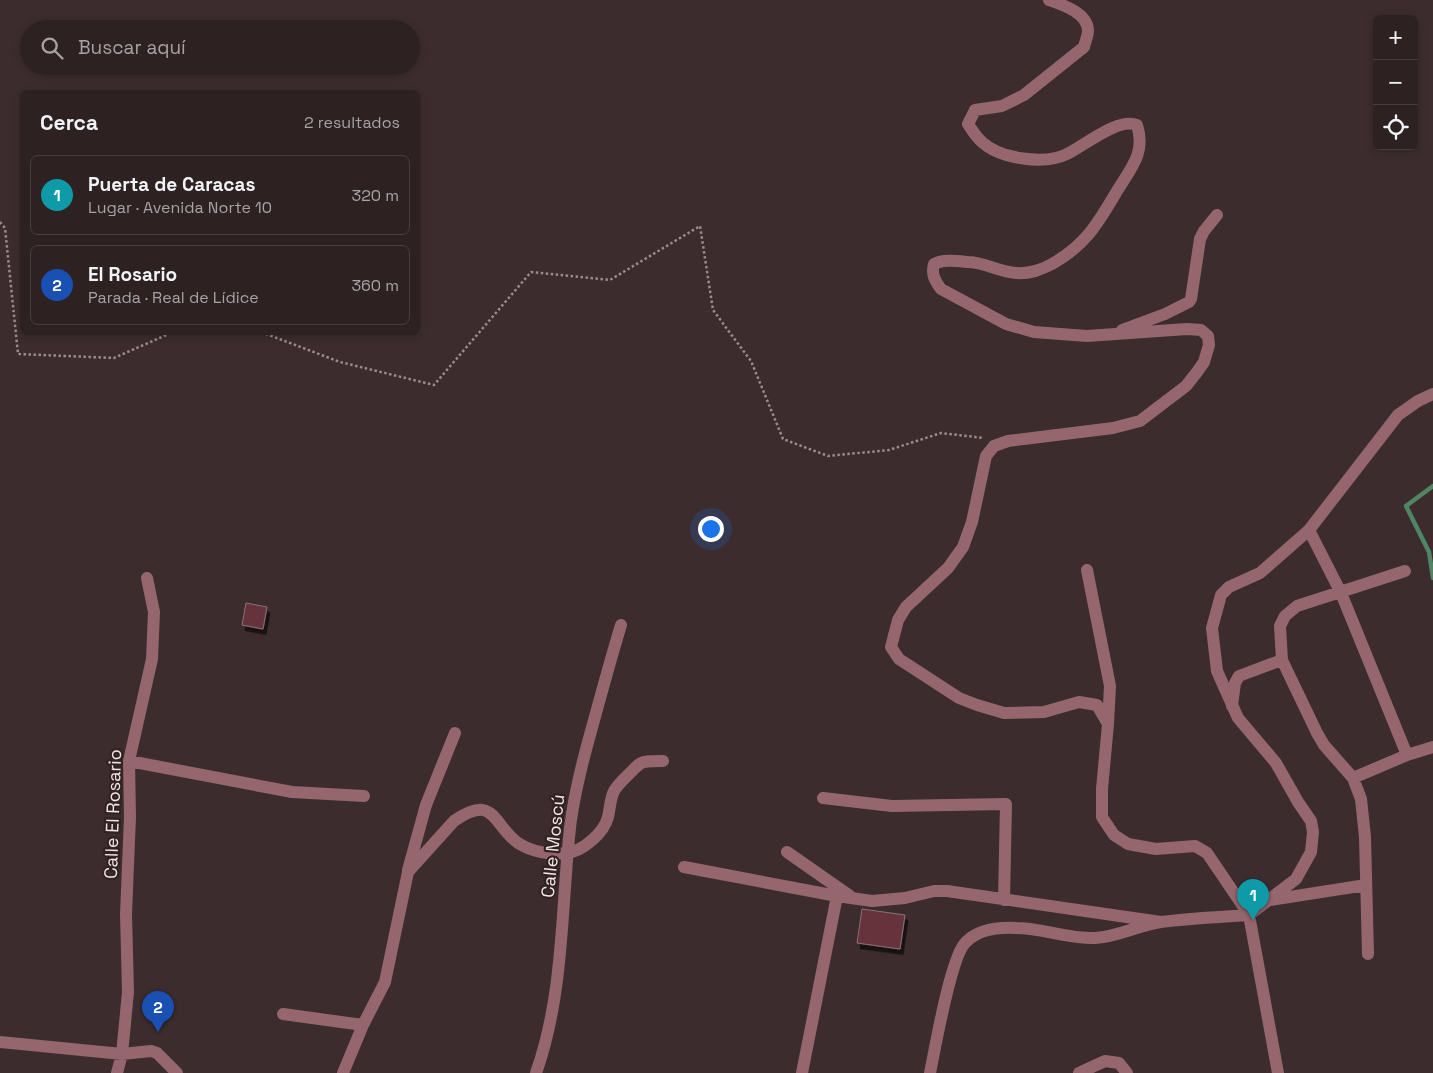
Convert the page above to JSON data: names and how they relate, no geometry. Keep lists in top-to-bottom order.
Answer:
{
  "streets": {
    "street": ["Calle El Rosario", "Calle Moscú"]
  },
  "page": {
    "map_buttons": ["+", "−"],
    "search": "Buscar aquí",
    "heading": ["Cerca", "2 resultados"],
    "list": [
      {
        "mark": "1",
        "name": "Puerta de Caracas",
        "note": "Lugar · Avenida Norte 10",
        "value": "320 m"
      },
      {
        "mark": "2",
        "name": "El Rosario",
        "note": "Parada · Real de Lídice",
        "value": "360 m"
      }
    ],
    "pins": ["1", "2"]
  }
}
